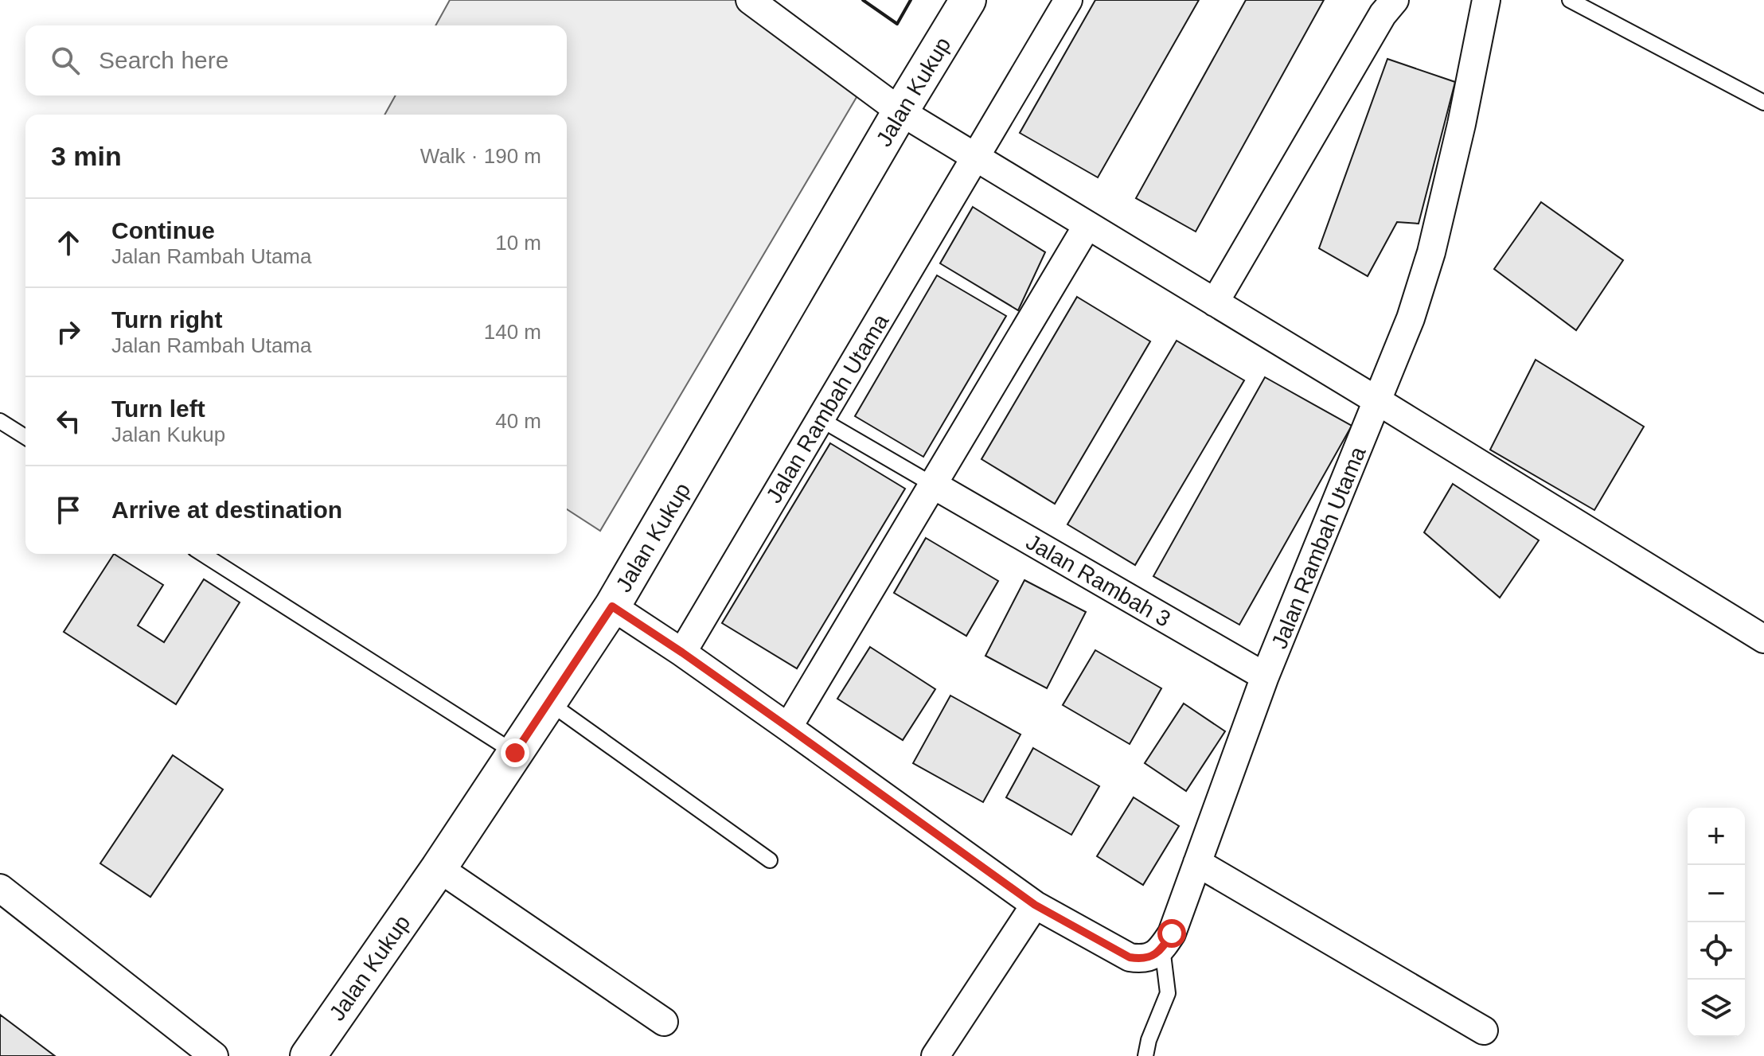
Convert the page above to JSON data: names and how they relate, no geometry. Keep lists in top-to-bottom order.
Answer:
{
  "streets": {
    "main road": ["Jalan Kukup"],
    "street": ["Jalan Rambah Utama", "Jalan Rambah 3"]
  },
  "crossings": [
    ["Jalan Rambah Utama", "Jalan Rambah 3"]
  ],
  "page": {
    "search": "Search here",
    "heading": ["3 min", "Walk · 190 m"],
    "list": [
      ["Continue", "Jalan Rambah Utama", "10 m"],
      ["Turn right", "Jalan Rambah Utama", "140 m"],
      ["Turn left", "Jalan Kukup", "40 m"],
      "Arrive at destination"
    ],
    "map_buttons": ["+", "−"]
  }
}
